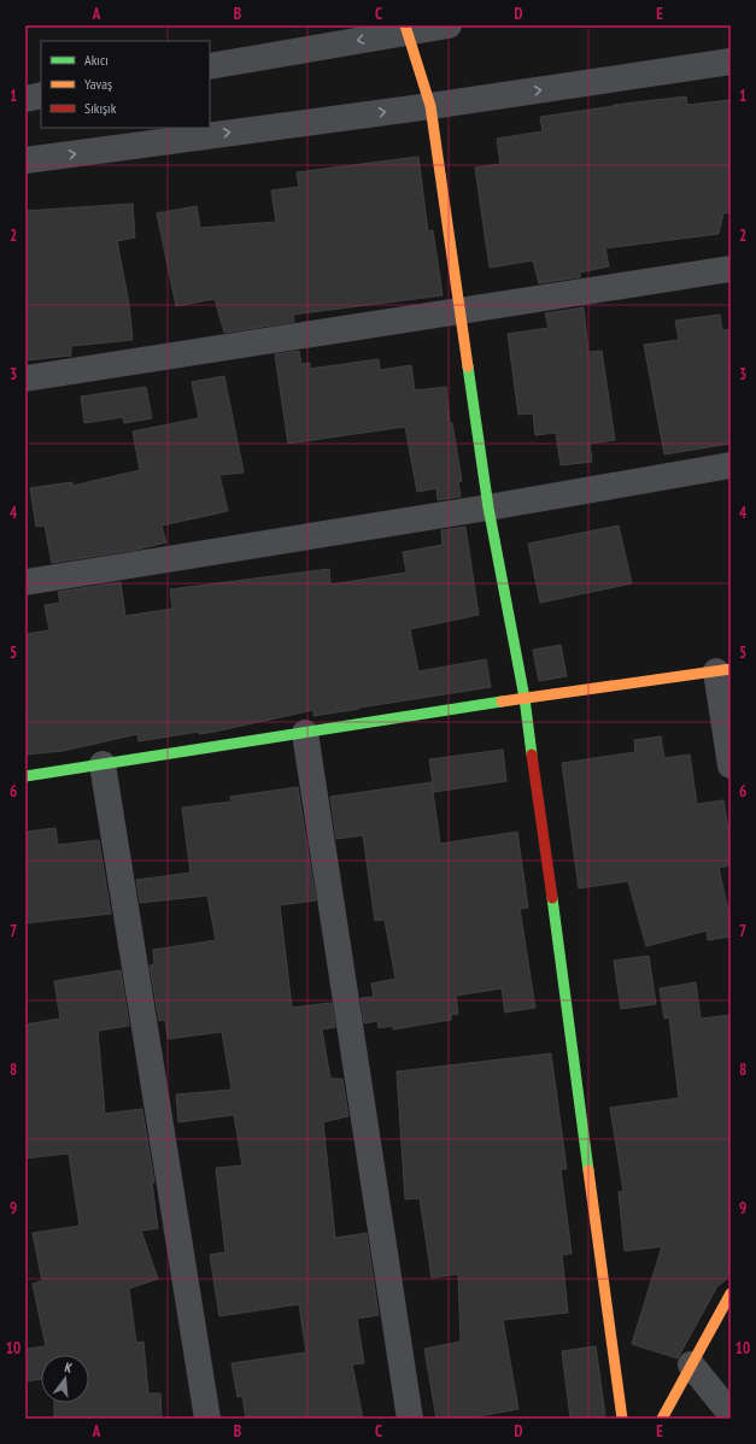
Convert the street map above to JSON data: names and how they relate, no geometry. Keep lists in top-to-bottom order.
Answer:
{
  "legend": ["Akıcı", "Yavaş", "Sıkışık"],
  "north": "top",
  "grid": {
    "columns": [
      "A",
      "B",
      "C",
      "D",
      "E"
    ],
    "rows": [
      "1",
      "2",
      "3",
      "4",
      "5",
      "6",
      "7",
      "8",
      "9",
      "10"
    ]
  }
}
